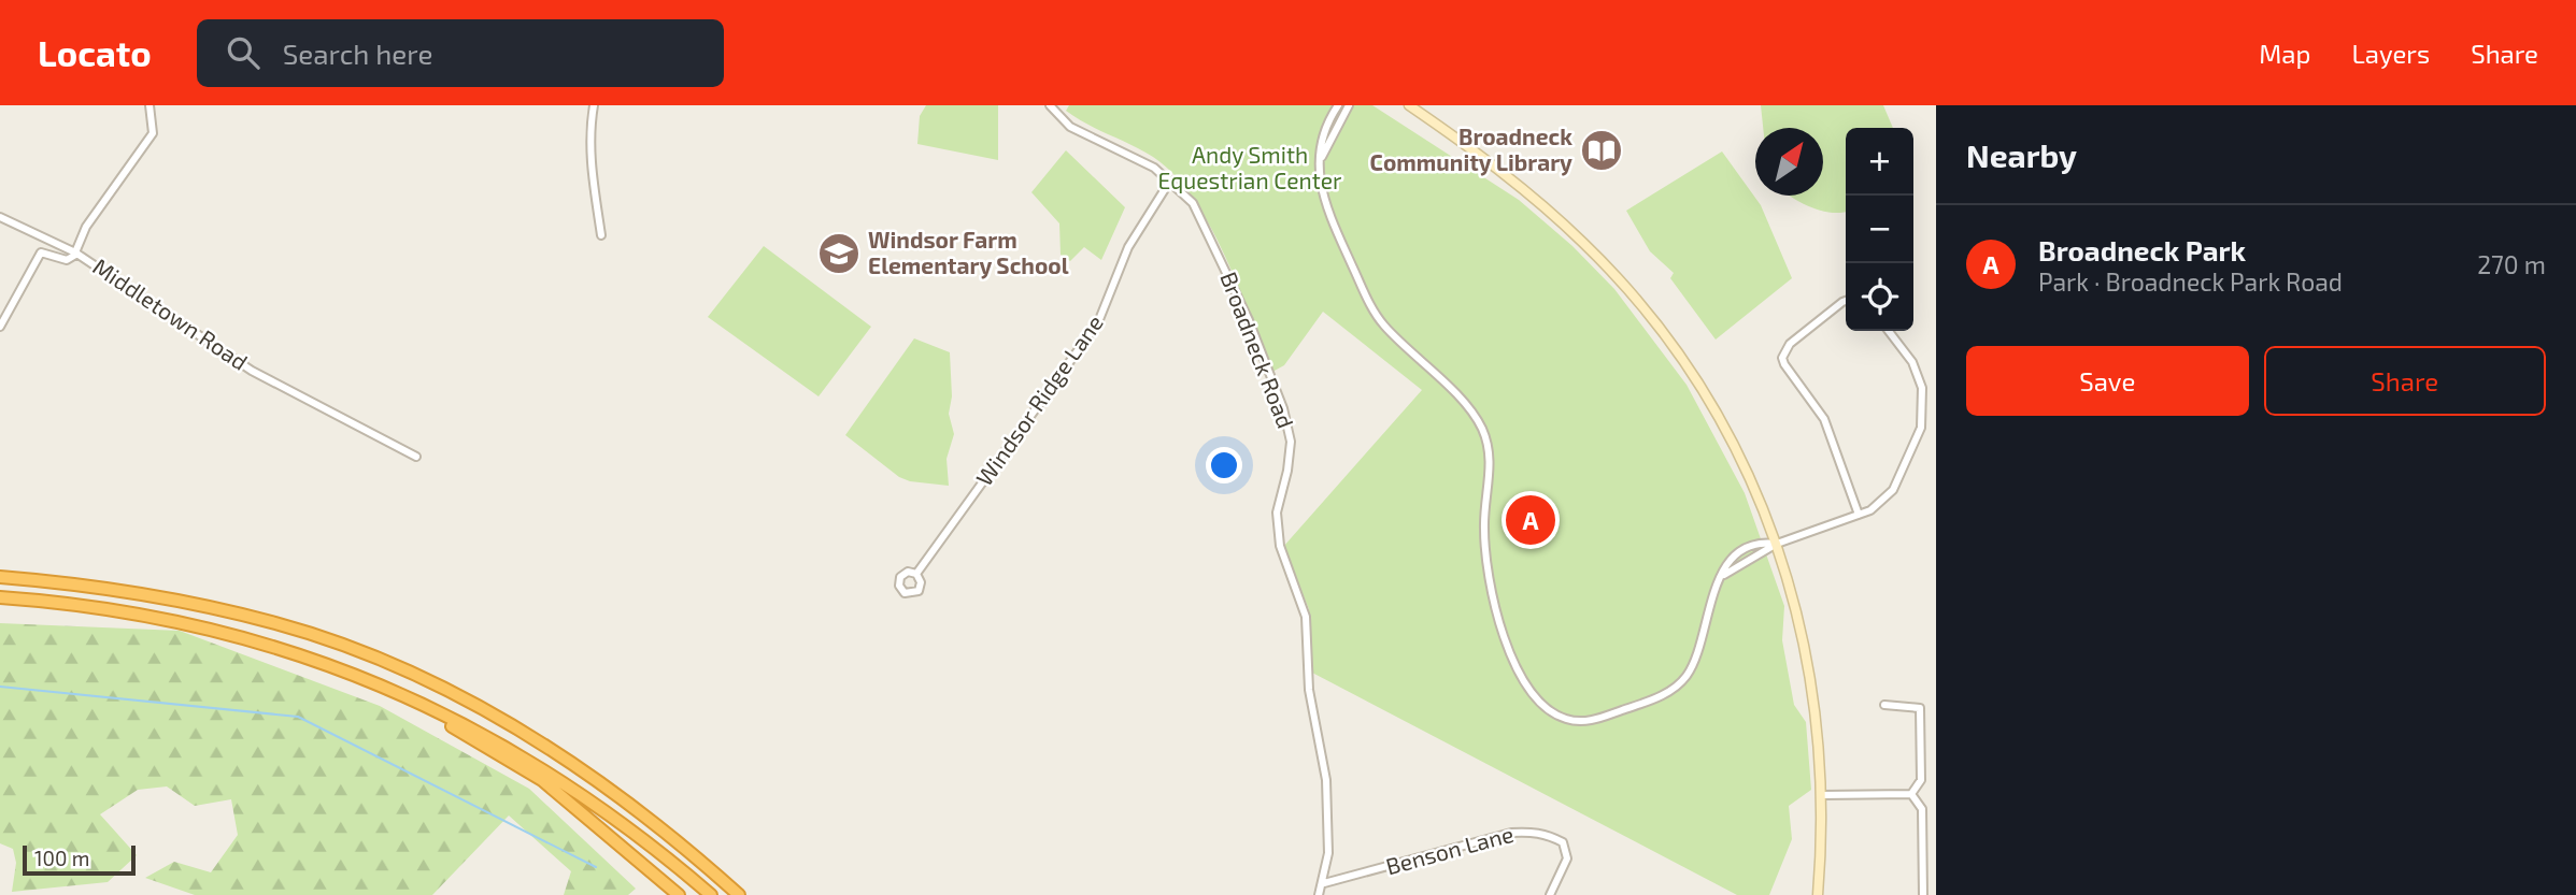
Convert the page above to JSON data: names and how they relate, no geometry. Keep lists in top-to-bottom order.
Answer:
{
  "streets": {
    "street": [
      "Middletown Road",
      "Broadneck Road",
      "Windsor Ridge Lane",
      "Benson Lane"
    ]
  },
  "crossings": [
    ["Broadneck Road", "Windsor Ridge Lane"],
    ["Broadneck Road", "Benson Lane"]
  ],
  "parks": ["Andy Smith Equestrian Center"],
  "places": {
    "library": ["Broadneck Community Library"],
    "school or university": ["Windsor Farm Elementary School"]
  },
  "scale_bar": "100 m",
  "north": "top right",
  "page": {
    "header": "Locato",
    "search": "Search here",
    "nav": ["Map", "Layers", "Share"],
    "heading": "Nearby",
    "map_buttons": ["+", "−"],
    "list": [
      {
        "mark": "A",
        "name": "Broadneck Park",
        "note": "Park · Broadneck Park Road",
        "value": "270 m"
      }
    ],
    "buttons": ["Save", "Share"],
    "pins": "A",
    "scale": "100 m"
  }
}
